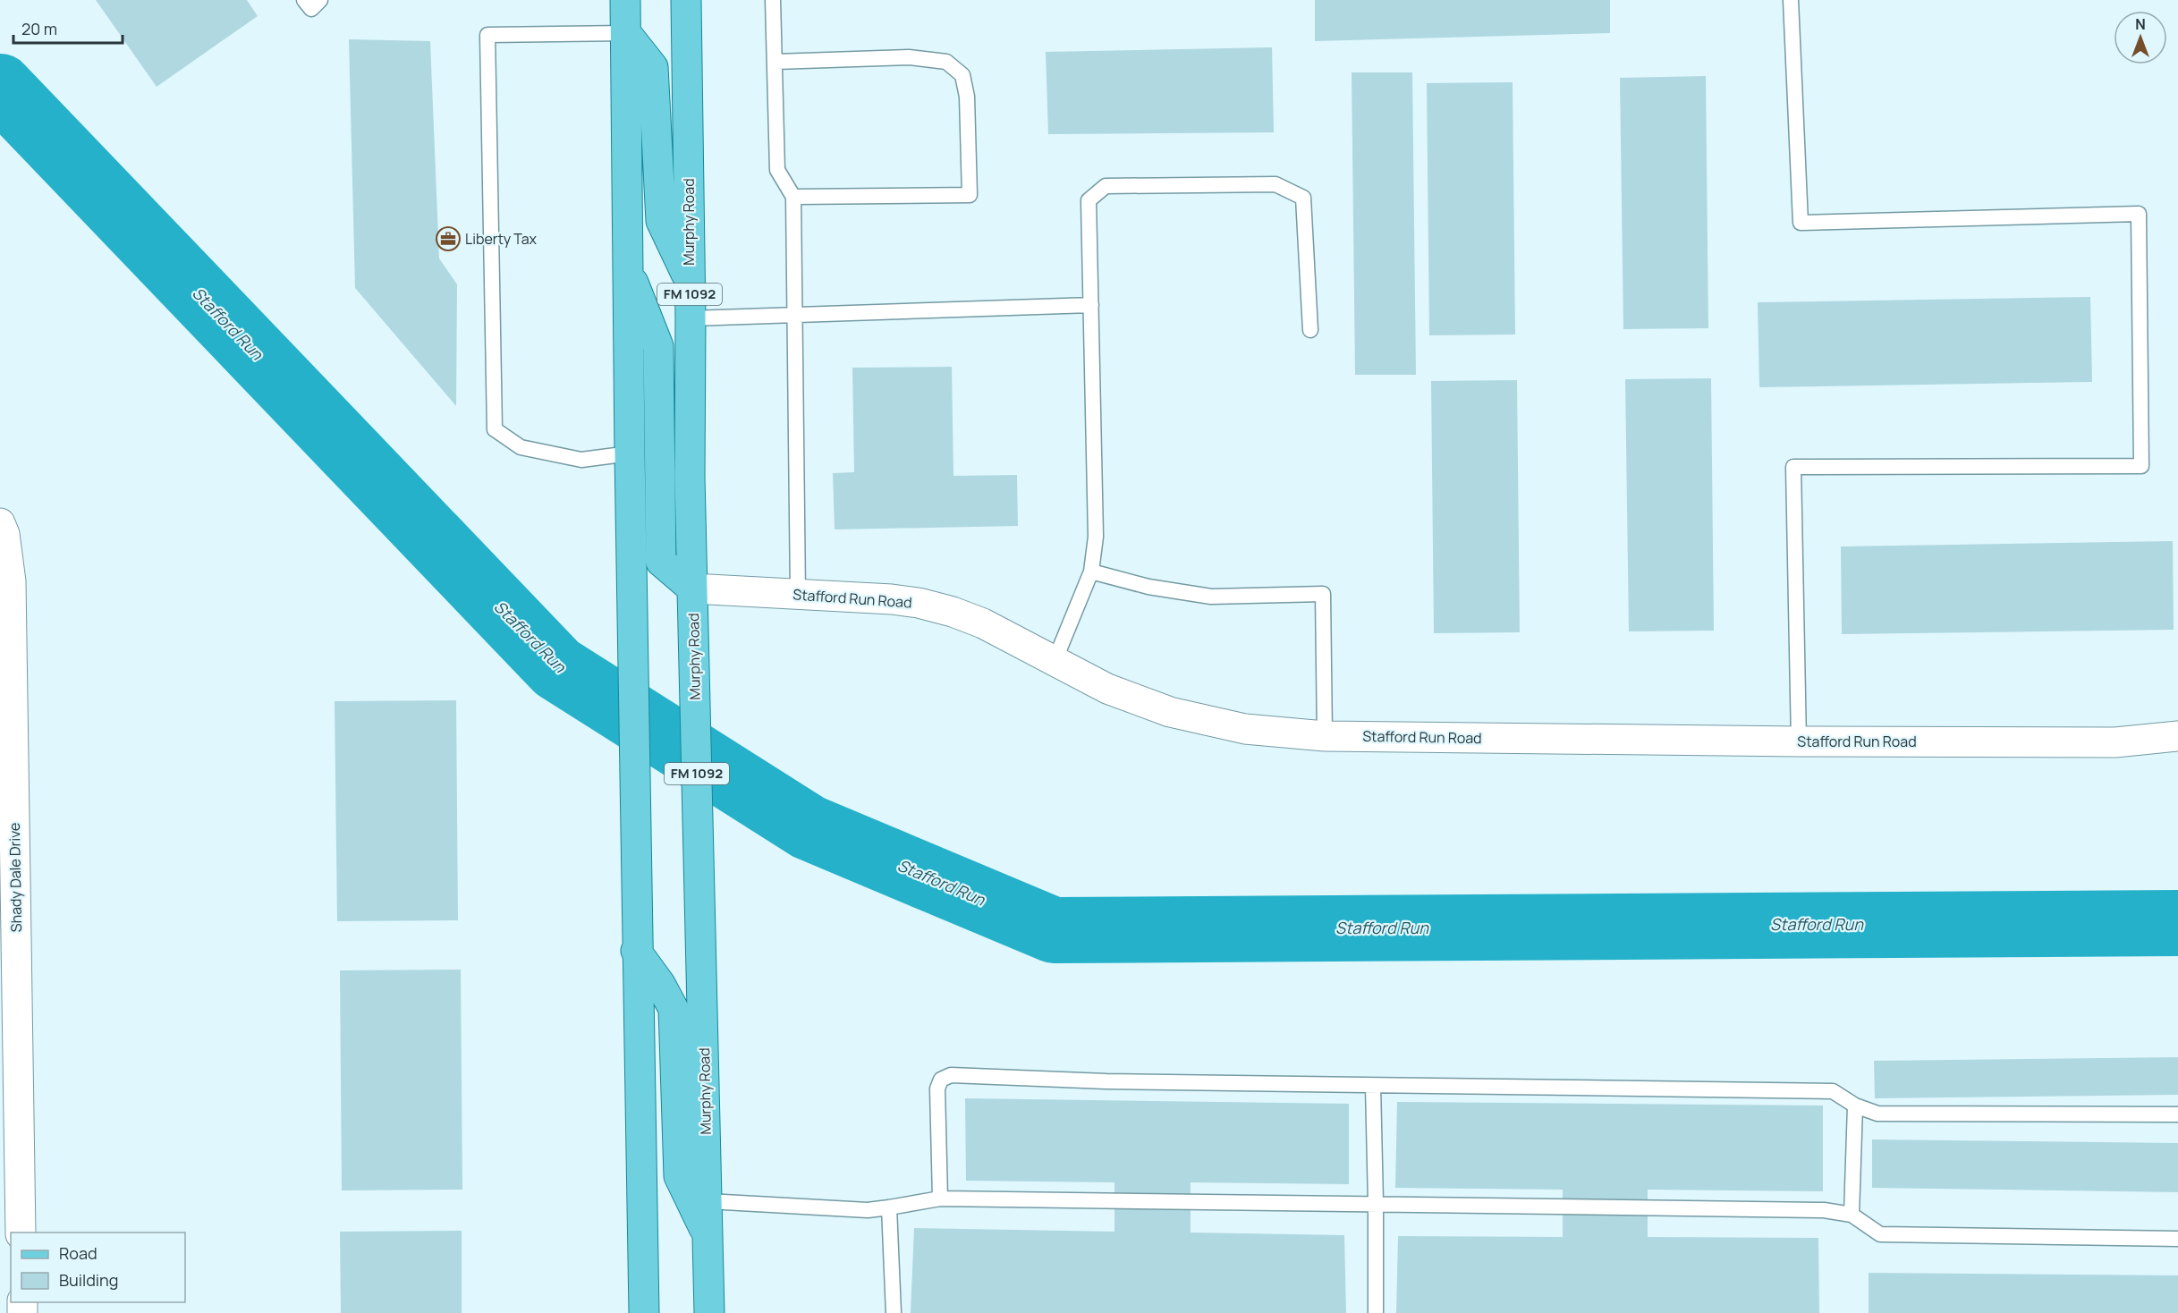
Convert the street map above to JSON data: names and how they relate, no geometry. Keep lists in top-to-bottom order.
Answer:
{
  "streets": {
    "main road": ["Murphy Road", "FM 1092"],
    "street": ["Stafford Run Road", "Shady Dale Drive"]
  },
  "crossings": [
    ["Murphy Road", "Stafford Run Road"]
  ],
  "water": ["Stafford Run"],
  "places": {
    "office": ["Liberty Tax"]
  },
  "legend": ["Road", "Building"],
  "scale_bar": "20 m",
  "north": "top"
}
